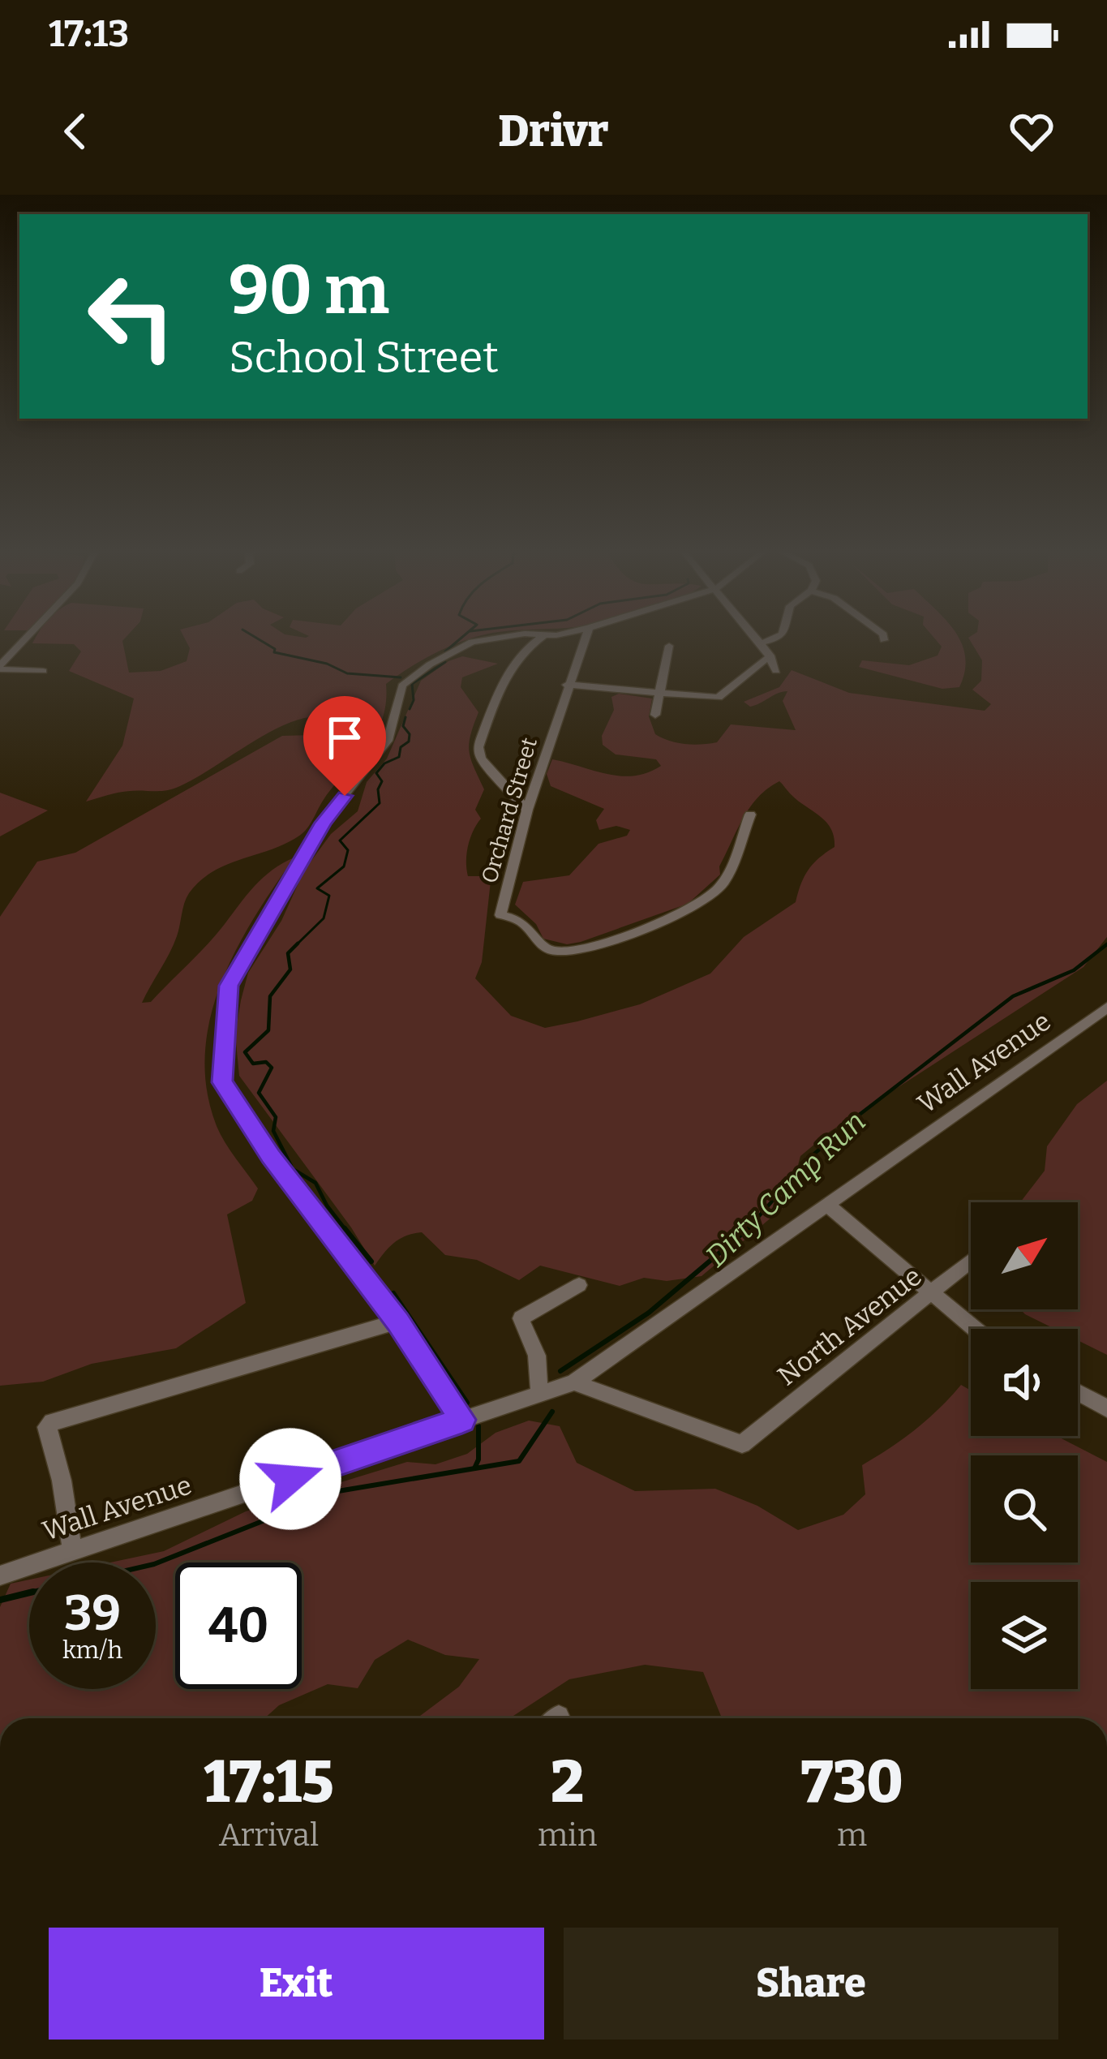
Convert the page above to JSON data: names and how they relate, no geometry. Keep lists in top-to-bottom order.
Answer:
{
  "streets": {
    "street": ["Orchard Street", "Wall Avenue", "North Avenue"]
  },
  "crossings": [
    ["Wall Avenue", "North Avenue"]
  ],
  "water": ["Dirty Camp Run"],
  "north": "top right",
  "page": {
    "status": "17:13",
    "header": "Drivr",
    "turn": ["90 m", "School Street"],
    "speed": "39 km/h",
    "limit": "40",
    "eta": [
      "17:15",
      "Arrival",
      "2",
      "min",
      "730",
      "m"
    ],
    "buttons": ["Exit", "Share"]
  }
}
